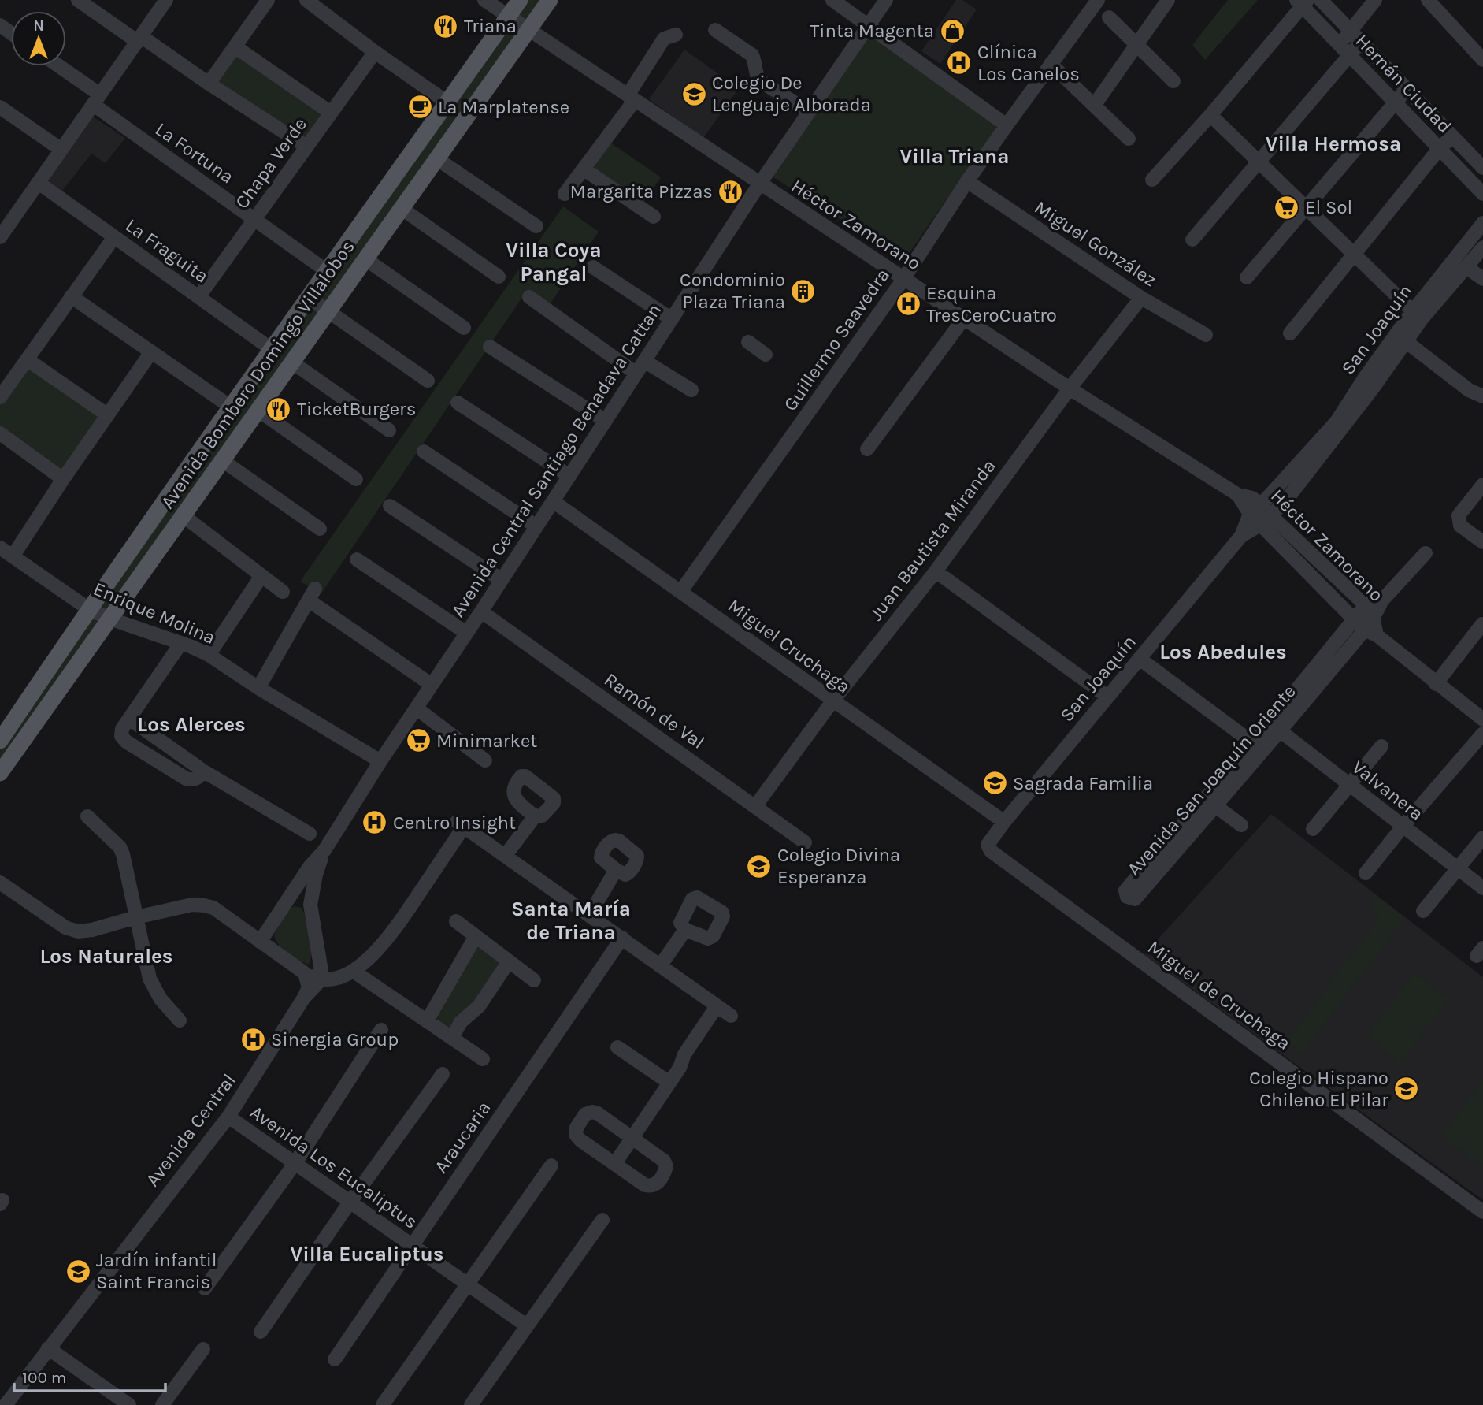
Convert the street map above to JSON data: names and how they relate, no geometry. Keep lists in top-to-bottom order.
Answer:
{
  "streets": {
    "main road": ["Avenida Bombero Domingo Villalobos"],
    "street": [
      "Hernán Ciudad",
      "La Fortuna",
      "Chapa Verde",
      "Héctor Zamorano",
      "Miguel González",
      "La Fraguita",
      "San Joaquín",
      "Guillermo Saavedra",
      "Avenida Central Santiago Benadava Cattan",
      "Juan Bautista Miranda",
      "Enrique Molina",
      "Miguel Cruchaga",
      "Ramón de Val",
      "Avenida San Joaquín Oriente",
      "Valvanera",
      "Miguel de Cruchaga",
      "Avenida Central",
      "Araucaria",
      "Avenida Los Eucaliptus"
    ]
  },
  "crossings": [
    ["La Fortuna", "Chapa Verde"],
    ["La Fortuna", "Avenida Bombero Domingo Villalobos"],
    ["Chapa Verde", "La Fraguita"],
    ["Héctor Zamorano", "San Joaquín"],
    ["Héctor Zamorano", "Guillermo Saavedra"],
    ["Héctor Zamorano", "Avenida Bombero Domingo Villalobos"],
    ["Héctor Zamorano", "Avenida Central Santiago Benadava Cattan"],
    ["Héctor Zamorano", "Juan Bautista Miranda"],
    ["Héctor Zamorano", "Avenida San Joaquín Oriente"],
    ["Miguel González", "Guillermo Saavedra"],
    ["Miguel González", "Juan Bautista Miranda"],
    ["La Fraguita", "Avenida Bombero Domingo Villalobos"],
    ["San Joaquín", "Miguel Cruchaga"],
    ["San Joaquín", "Miguel de Cruchaga"],
    ["Guillermo Saavedra", "Miguel Cruchaga"],
    ["Avenida Bombero Domingo Villalobos", "Enrique Molina"],
    ["Avenida Central Santiago Benadava Cattan", "Enrique Molina"],
    ["Avenida Central Santiago Benadava Cattan", "Miguel Cruchaga"],
    ["Avenida Central Santiago Benadava Cattan", "Ramón de Val"],
    ["Juan Bautista Miranda", "Miguel Cruchaga"],
    ["Juan Bautista Miranda", "Ramón de Val"],
    ["Avenida San Joaquín Oriente", "Valvanera"],
    ["Avenida Central", "Avenida Los Eucaliptus"],
    ["Araucaria", "Avenida Los Eucaliptus"]
  ],
  "districts": [
    "Villa Hermosa",
    "Villa Triana",
    "Villa Coya Pangal",
    "Los Abedules",
    "Los Alerces",
    "Santa María de Triana",
    "Los Naturales",
    "Villa Eucaliptus"
  ],
  "places": {
    "restaurant": ["Triana", "Margarita Pizzas", "TicketBurgers"],
    "shop": ["Tinta Magenta"],
    "hospital": [
      "Clínica Los Canelos",
      "Esquina TresCeroCuatro",
      "Centro Insight",
      "Sinergia Group"
    ],
    "school or university": [
      "Colegio De Lenguaje Alborada",
      "Sagrada Familia",
      "Colegio Divina Esperanza",
      "Colegio Hispano Chileno El Pilar",
      "Jardín infantil Saint Francis"
    ],
    "cafe": ["La Marplatense"],
    "supermarket": ["El Sol", "Minimarket"],
    "building": ["Condominio Plaza Triana"]
  },
  "scale_bar": "100 m",
  "north": "top"
}
